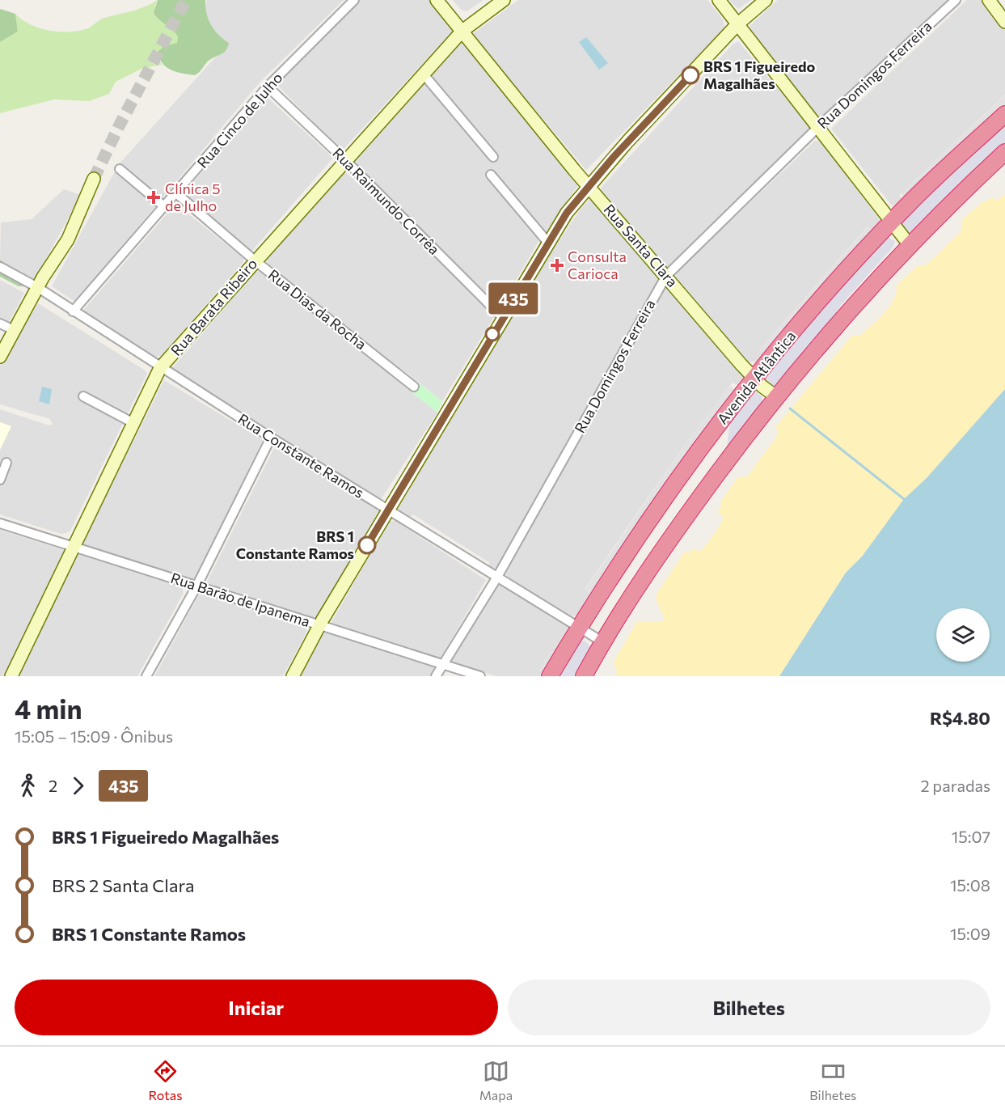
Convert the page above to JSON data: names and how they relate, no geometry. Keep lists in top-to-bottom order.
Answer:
{
  "streets": {
    "highway": ["Avenida Atlântica"],
    "main road": ["Rua Santa Clara", "Rua Barata Ribeiro"],
    "street": [
      "Rua Domingos Ferreira",
      "Rua Cinco de Julho",
      "Rua Raimundo Corrêa",
      "Rua Dias da Rocha",
      "Rua Constante Ramos",
      "Rua Barão de Ipanema"
    ]
  },
  "crossings": [
    ["Rua Domingos Ferreira", "Rua Santa Clara"],
    ["Rua Domingos Ferreira", "Rua Constante Ramos"],
    ["Rua Domingos Ferreira", "Rua Barão de Ipanema"],
    ["Rua Cinco de Julho", "Rua Raimundo Corrêa"],
    ["Rua Cinco de Julho", "Rua Dias da Rocha"],
    ["Rua Cinco de Julho", "Rua Constante Ramos"],
    ["Rua Raimundo Corrêa", "Rua Barata Ribeiro"],
    ["Rua Santa Clara", "Rua Barata Ribeiro"],
    ["Rua Santa Clara", "Avenida Atlântica"],
    ["Rua Barata Ribeiro", "Rua Dias da Rocha"],
    ["Rua Barata Ribeiro", "Rua Constante Ramos"],
    ["Rua Barata Ribeiro", "Rua Barão de Ipanema"],
    ["Avenida Atlântica", "Rua Constante Ramos"]
  ],
  "places": {
    "other": ["BRS 1 Figueiredo Magalhães", "BRS 1 Constante Ramos"],
    "health": ["Clínica 5 de Julho", "Consulta Carioca"]
  },
  "lines": ["bus line 435"],
  "page": {
    "on_map": "435",
    "heading": ["4 min", "15:05 – 15:09 · Ônibus", "R$4.80"],
    "legs": ["2", "435", "2 paradas"],
    "list": [
      {
        "name": "BRS 1 Figueiredo Magalhães",
        "value": "15:07"
      },
      {
        "name": "BRS 2 Santa Clara",
        "value": "15:08"
      },
      {
        "name": "BRS 1 Constante Ramos",
        "value": "15:09"
      }
    ],
    "buttons": ["Iniciar", "Bilhetes"],
    "tabs": ["Rotas", "Mapa", "Bilhetes"]
  }
}
